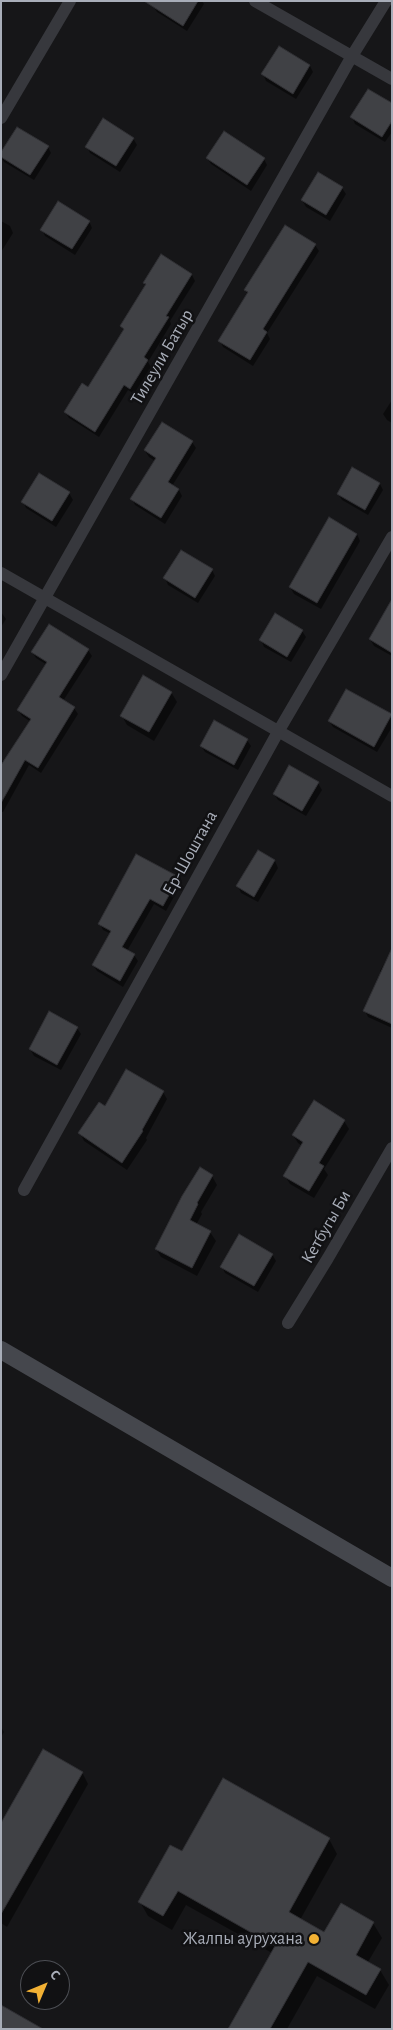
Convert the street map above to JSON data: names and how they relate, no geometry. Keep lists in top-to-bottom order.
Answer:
{
  "streets": {
    "street": ["Тилеули Батыр", "Ер-Шоштана", "Кетбугы Би"]
  },
  "places": ["Жалпы аурухана"],
  "north": "top right"
}
